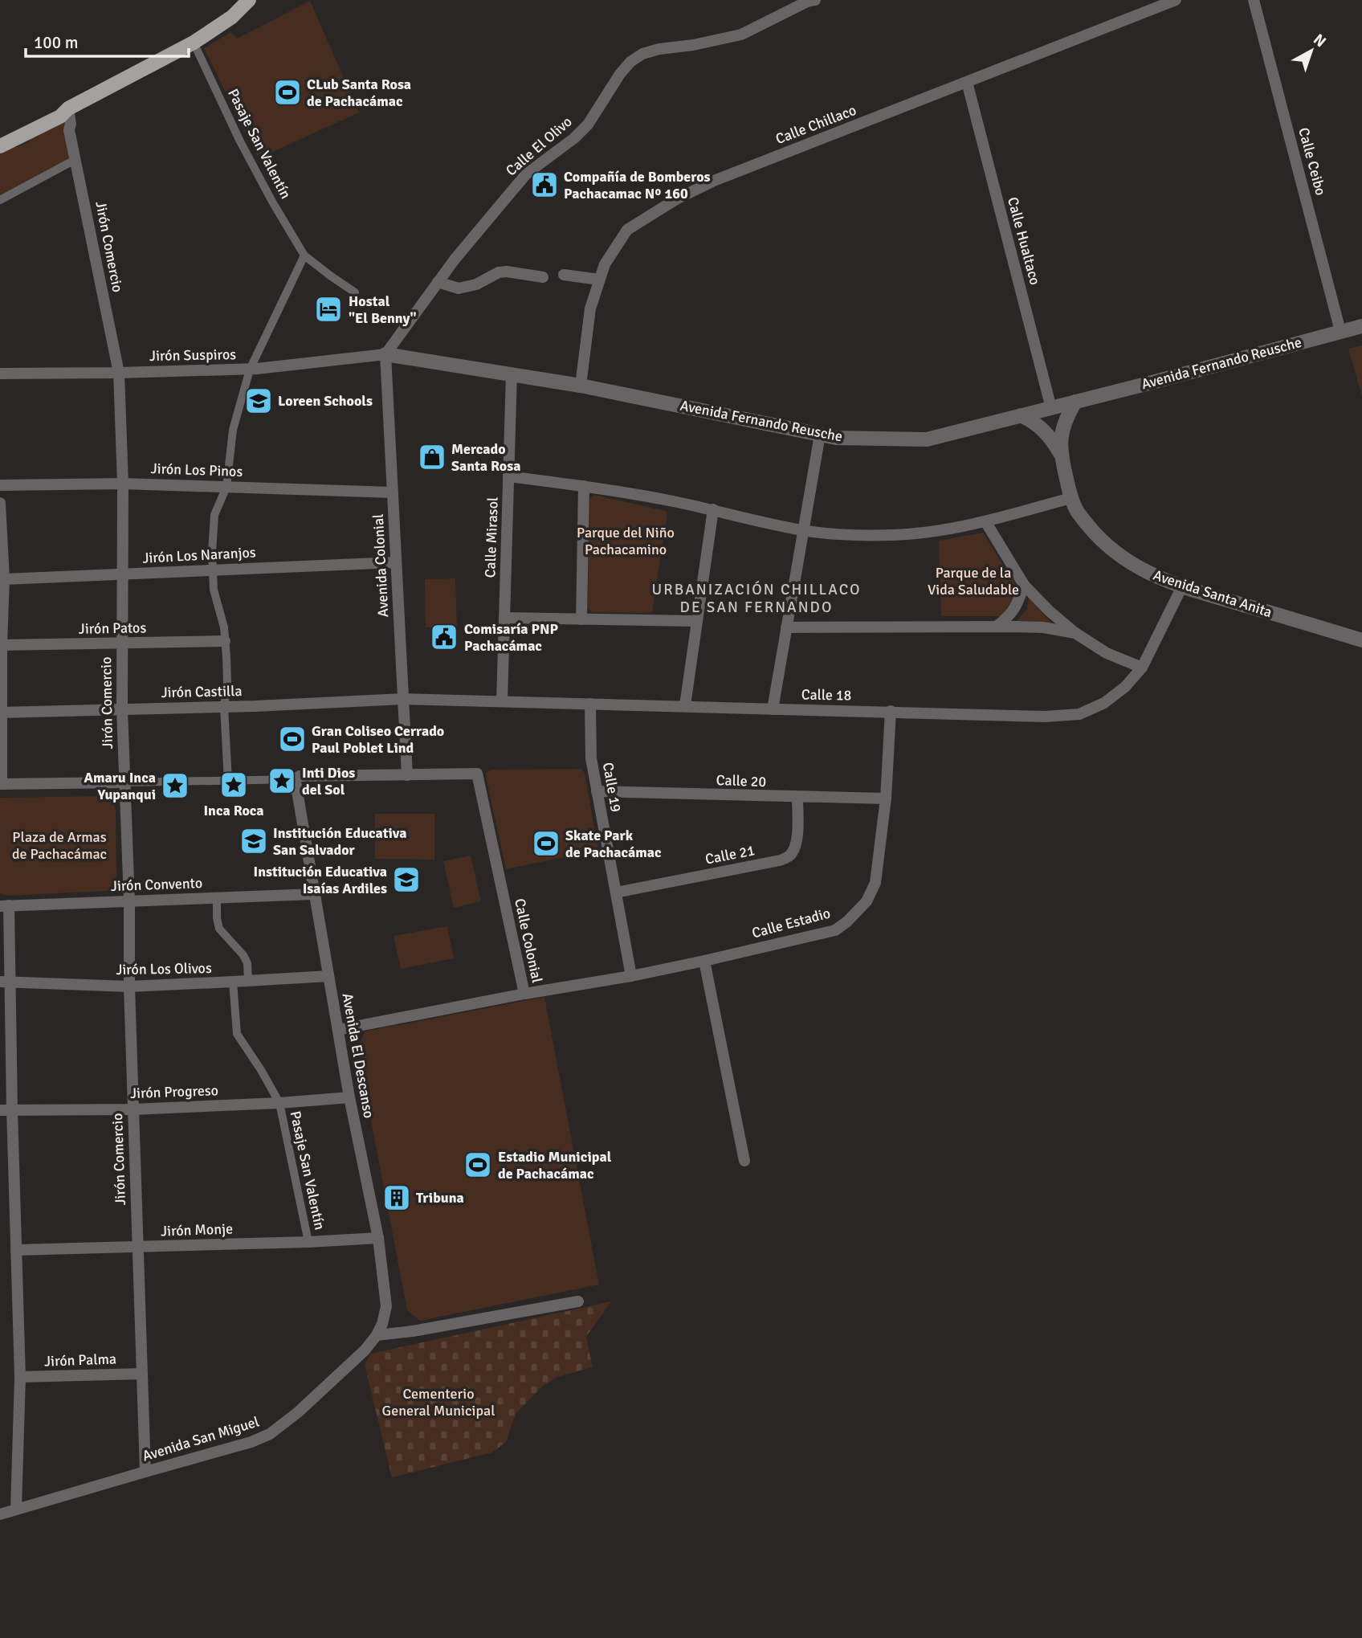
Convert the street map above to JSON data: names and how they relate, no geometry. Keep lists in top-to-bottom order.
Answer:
{
  "streets": {
    "street": [
      "Calle Chillaco",
      "Pasaje San Valentín",
      "Calle El Olivo",
      "Calle Ceibo",
      "Calle Hualtaco",
      "Jirón Comercio",
      "Jirón Suspiros",
      "Avenida Fernando Reusche",
      "Jirón Los Pinos",
      "Calle Mirasol",
      "Jirón Los Naranjos",
      "Avenida Colonial",
      "Avenida Santa Anita",
      "Jirón Patos",
      "Jirón Castilla",
      "Calle 18",
      "Calle 20",
      "Calle 19",
      "Calle 21",
      "Jirón Convento",
      "Calle Estadio",
      "Calle Colonial",
      "Jirón Los Olivos",
      "Avenida El Descanso",
      "Jirón Progreso",
      "Jirón Monje",
      "Jirón Palma",
      "Avenida San Miguel"
    ]
  },
  "crossings": [
    ["Calle Chillaco", "Calle Hualtaco"],
    ["Calle Chillaco", "Avenida Fernando Reusche"],
    ["Pasaje San Valentín", "Jirón Los Olivos"],
    ["Pasaje San Valentín", "Jirón Progreso"],
    ["Pasaje San Valentín", "Jirón Monje"],
    ["Calle El Olivo", "Jirón Suspiros"],
    ["Calle El Olivo", "Avenida Fernando Reusche"],
    ["Calle El Olivo", "Avenida Colonial"],
    ["Calle Ceibo", "Avenida Fernando Reusche"],
    ["Calle Hualtaco", "Avenida Fernando Reusche"],
    ["Jirón Comercio", "Jirón Suspiros"],
    ["Jirón Comercio", "Jirón Los Pinos"],
    ["Jirón Comercio", "Jirón Los Naranjos"],
    ["Jirón Comercio", "Jirón Patos"],
    ["Jirón Comercio", "Jirón Castilla"],
    ["Jirón Comercio", "Jirón Convento"],
    ["Jirón Comercio", "Jirón Los Olivos"],
    ["Jirón Comercio", "Jirón Progreso"],
    ["Jirón Comercio", "Jirón Monje"],
    ["Jirón Comercio", "Jirón Palma"],
    ["Jirón Comercio", "Avenida San Miguel"],
    ["Jirón Suspiros", "Avenida Fernando Reusche"],
    ["Jirón Suspiros", "Avenida Colonial"],
    ["Avenida Fernando Reusche", "Calle Mirasol"],
    ["Avenida Fernando Reusche", "Avenida Colonial"],
    ["Avenida Fernando Reusche", "Avenida Santa Anita"],
    ["Jirón Los Pinos", "Avenida Colonial"],
    ["Calle Mirasol", "Calle 18"],
    ["Jirón Los Naranjos", "Avenida Colonial"],
    ["Avenida Colonial", "Jirón Castilla"],
    ["Avenida Colonial", "Calle 18"],
    ["Avenida Colonial", "Calle Colonial"],
    ["Avenida Santa Anita", "Calle 18"],
    ["Jirón Castilla", "Calle 18"],
    ["Calle 18", "Calle 19"],
    ["Calle 18", "Calle Estadio"],
    ["Calle 20", "Calle 19"],
    ["Calle 20", "Calle 21"],
    ["Calle 20", "Calle Estadio"],
    ["Calle 19", "Calle 21"],
    ["Calle 19", "Calle Estadio"],
    ["Jirón Convento", "Avenida El Descanso"],
    ["Calle Estadio", "Calle Colonial"],
    ["Calle Colonial", "Avenida El Descanso"],
    ["Jirón Los Olivos", "Avenida El Descanso"],
    ["Avenida El Descanso", "Jirón Progreso"],
    ["Avenida El Descanso", "Jirón Monje"],
    ["Avenida El Descanso", "Avenida San Miguel"]
  ],
  "districts": ["URBANIZACIÓN CHILLACO DE SAN FERNANDO"],
  "parks": [
    "Parque del Niño Pachacamino",
    "Parque de la Vida Saludable",
    "Plaza de Armas de Pachacámac",
    "Cementerio General Municipal"
  ],
  "places": {
    "sports": [
      "CLub Santa Rosa de Pachacámac",
      "Gran Coliseo Cerrado Paul Poblet Lind",
      "Skate Park de Pachacámac",
      "Estadio Municipal de Pachacámac"
    ],
    "public building": ["Compañía de Bomberos Pachacamac Nº 160", "Comisaría PNP Pachacámac"],
    "hotel": ["Hostal \"El Benny\""],
    "school or university": ["Loreen Schools", "Institución Educativa San Salvador", "Institución Educativa Isaías Ardiles"],
    "shop": ["Mercado Santa Rosa"],
    "place": ["Inti Dios del Sol", "Inca Roca", "Amaru Inca Yupanqui"],
    "building": ["Tribuna"]
  },
  "scale_bar": "100 m",
  "north": "top right"
}
